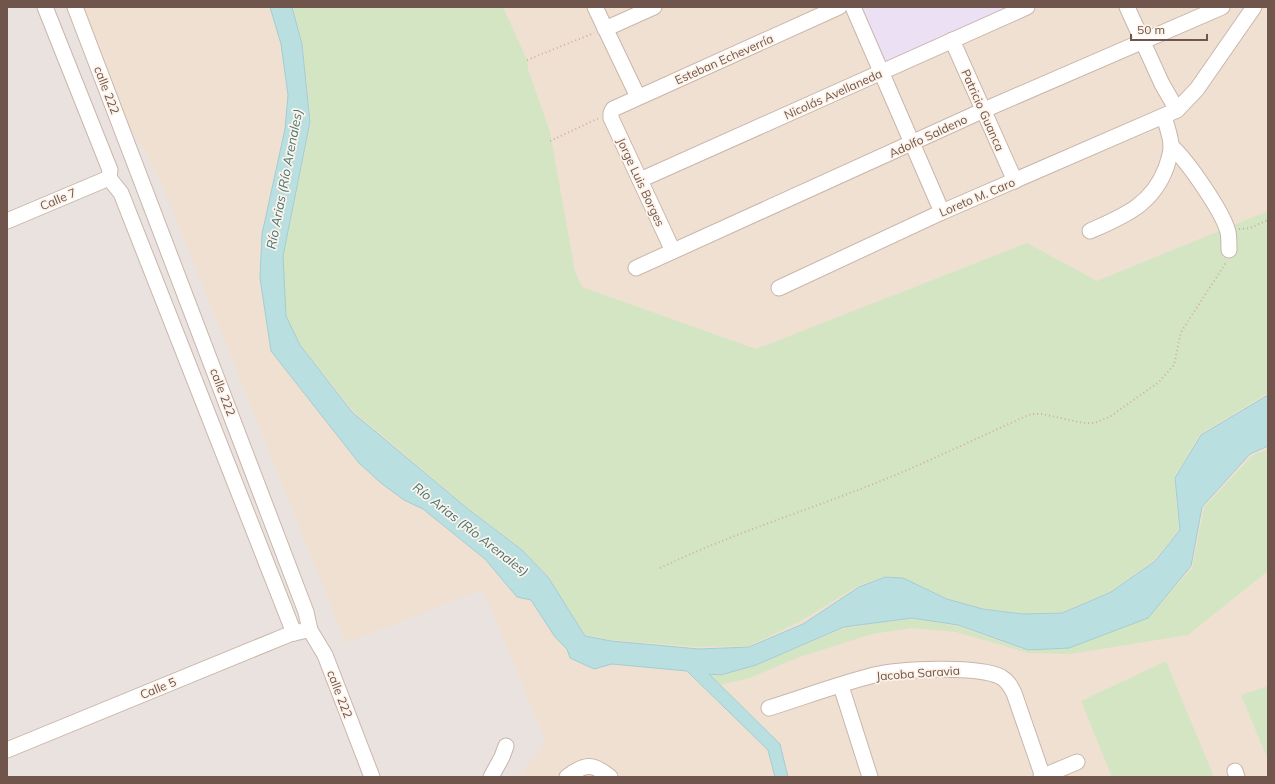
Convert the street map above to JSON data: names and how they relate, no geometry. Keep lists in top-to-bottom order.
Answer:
{
  "streets": {
    "street": [
      "Esteban Echeverría",
      "calle 222",
      "Nicolás Avellaneda",
      "Patricio Guanca",
      "Adolfo Saldeno",
      "Jorge Luis Borges",
      "Loreto M. Caro",
      "Calle 7",
      "Jacoba Saravia",
      "Calle 5"
    ]
  },
  "crossings": [
    ["Esteban Echeverría", "Jorge Luis Borges"],
    ["calle 222", "Calle 5"],
    ["Nicolás Avellaneda", "Patricio Guanca"],
    ["Nicolás Avellaneda", "Jorge Luis Borges"],
    ["Patricio Guanca", "Adolfo Saldeno"],
    ["Patricio Guanca", "Loreto M. Caro"],
    ["Adolfo Saldeno", "Jorge Luis Borges"]
  ],
  "water": ["Río Arias (Río Arenales)"],
  "scale_bar": "50 m"
}
